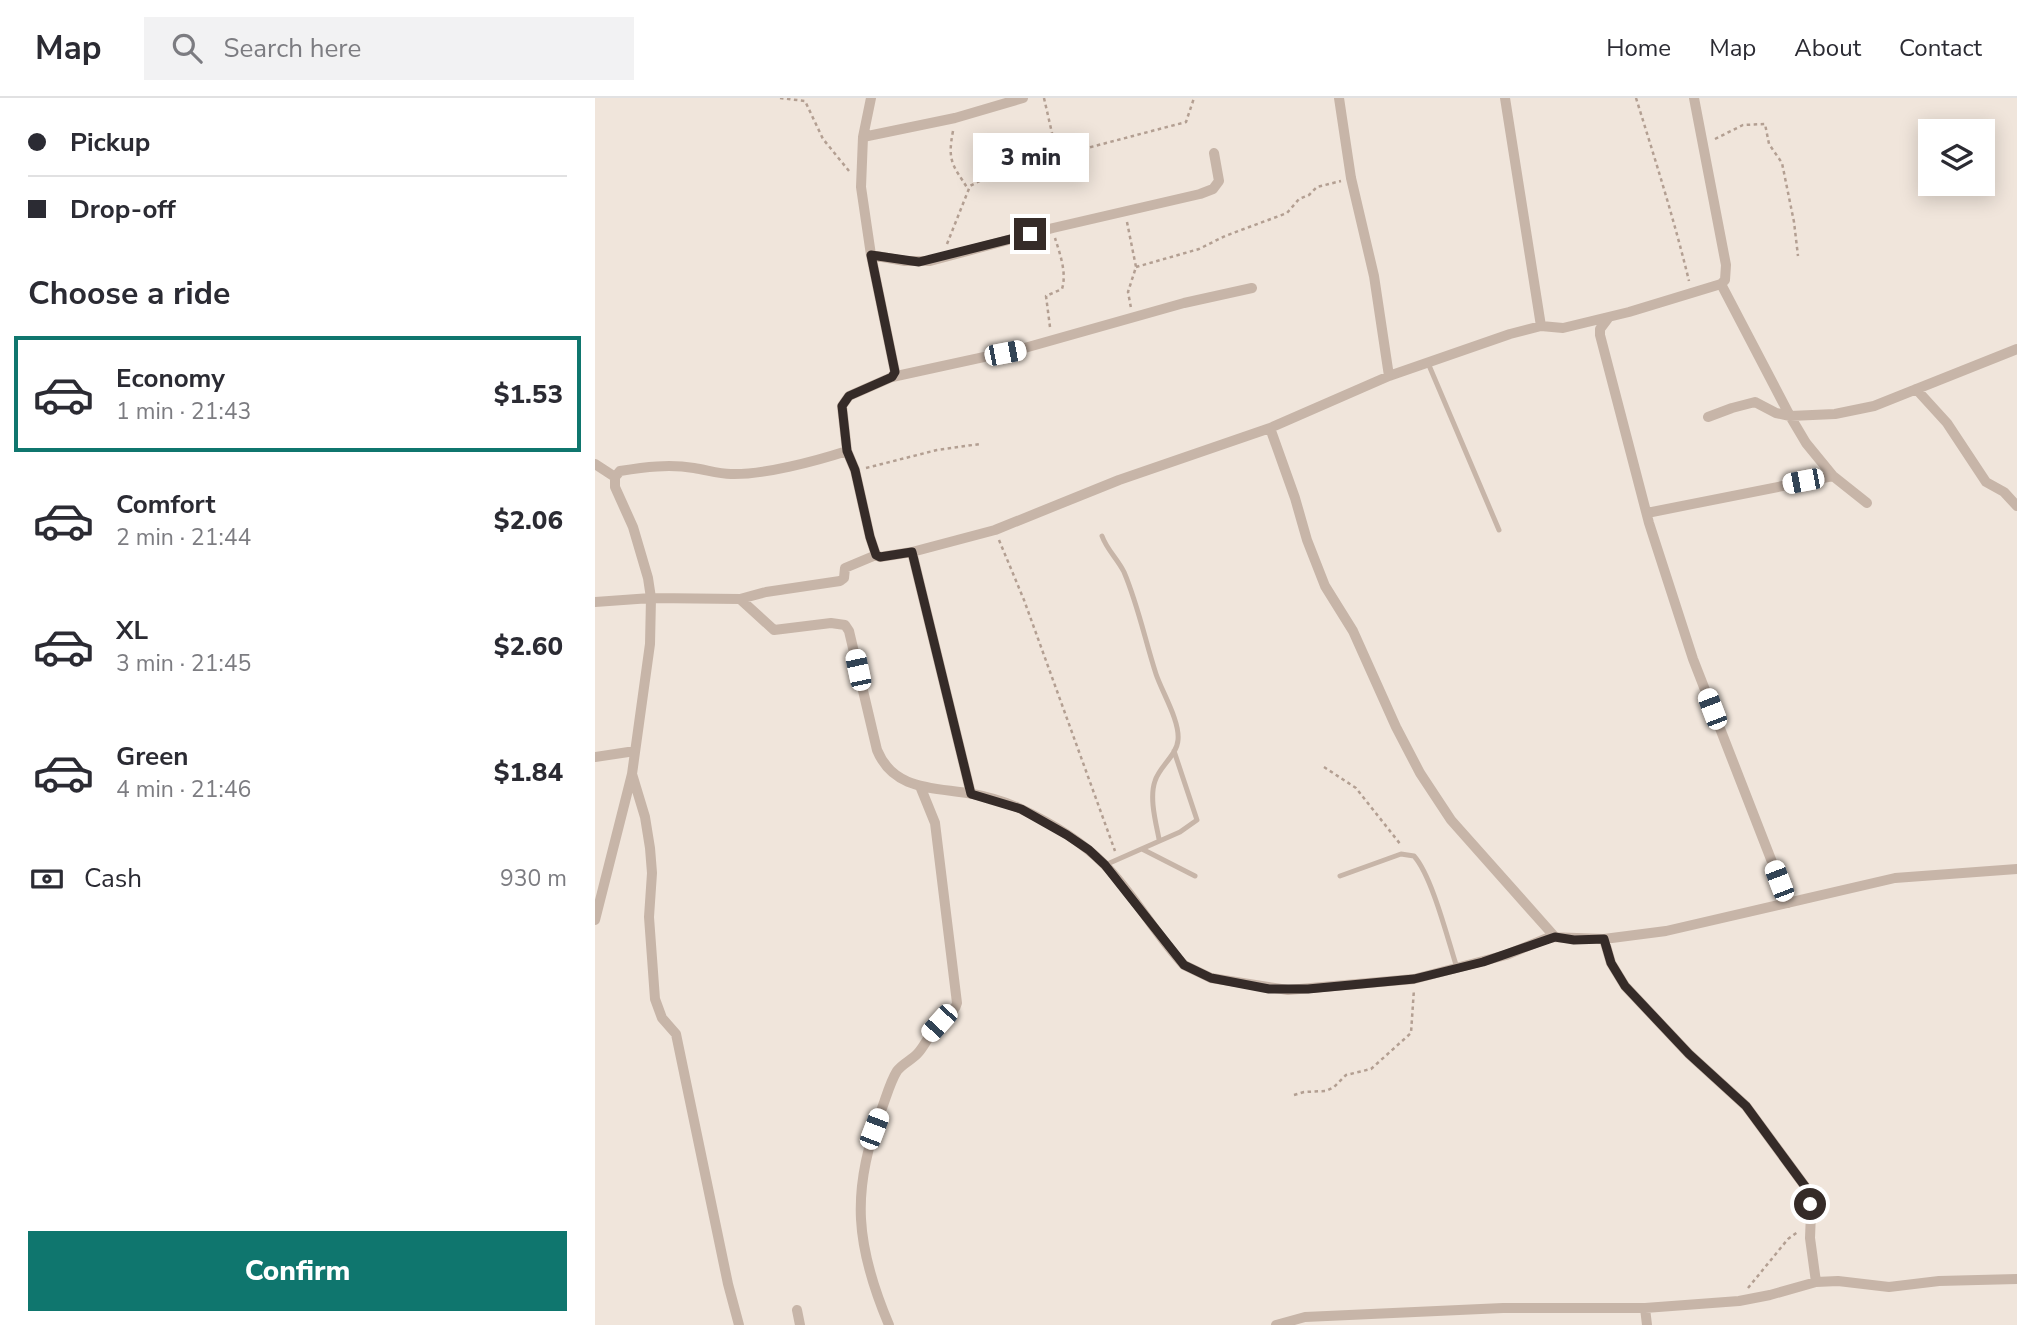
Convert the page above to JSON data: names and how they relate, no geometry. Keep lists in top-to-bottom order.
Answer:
{
  "page": {
    "header": "Map",
    "search": "Search here",
    "nav": [
      "Home",
      "Map",
      "About",
      "Contact"
    ],
    "banner": ["Pickup", "Drop-off"],
    "bubble": "3 min",
    "heading": "Choose a ride",
    "list": [
      {
        "name": "Economy",
        "note": "1 min · 21:43",
        "value": "$1.53"
      },
      {
        "name": "Comfort",
        "note": "2 min · 21:44",
        "value": "$2.06"
      },
      {
        "name": "XL",
        "note": "3 min · 21:45",
        "value": "$2.60"
      },
      {
        "name": "Green",
        "note": "4 min · 21:46",
        "value": "$1.84"
      }
    ],
    "pay": ["Cash", "930 m"],
    "buttons": "Confirm"
  }
}
